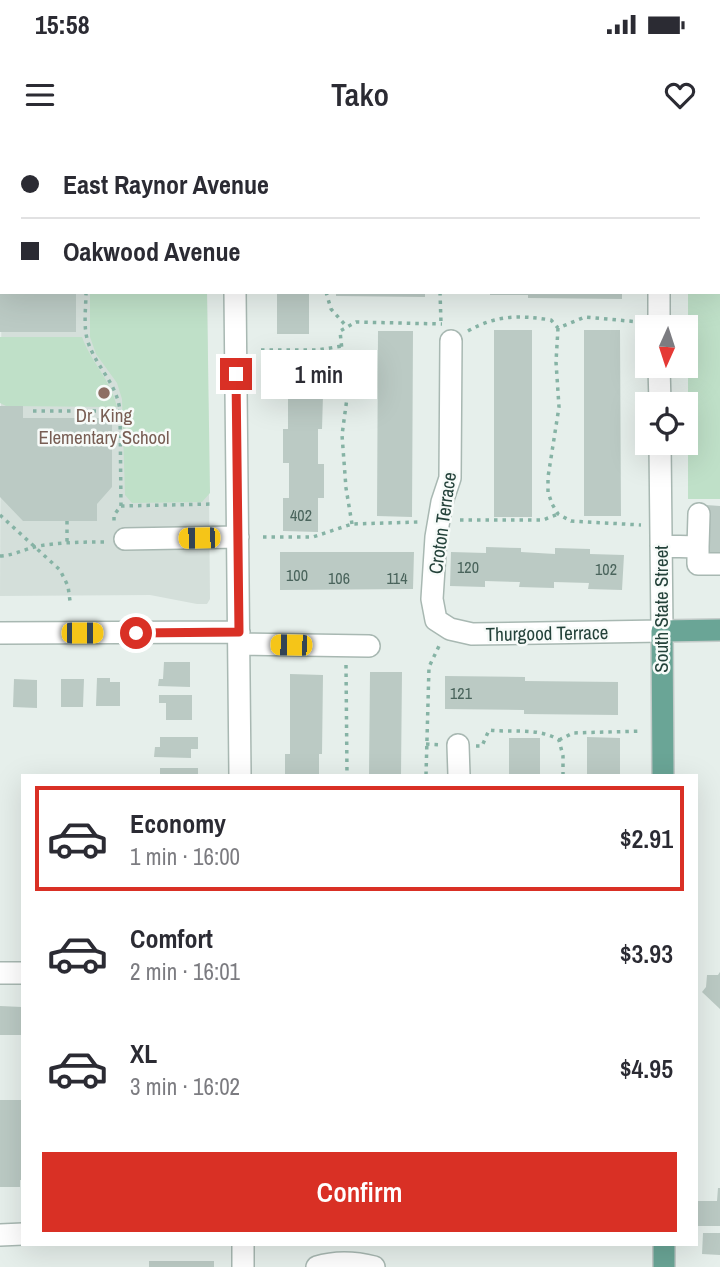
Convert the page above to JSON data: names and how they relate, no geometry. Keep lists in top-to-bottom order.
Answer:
{
  "streets": {
    "main road": ["South State Street"],
    "street": ["Croton Terrace", "Thurgood Terrace"]
  },
  "crossings": [
    ["Croton Terrace", "Thurgood Terrace"],
    ["South State Street", "Thurgood Terrace"]
  ],
  "places": ["Dr. King Elementary School"],
  "house_numbers": [
    "402",
    "120",
    "102",
    "100",
    "106",
    "114",
    "121"
  ],
  "north": "bottom",
  "page": {
    "status": "15:58",
    "header": "Tako",
    "banner": ["East Raynor Avenue", "Oakwood Avenue"],
    "bubble": "1 min",
    "list": [
      {
        "name": "Economy",
        "note": "1 min · 16:00",
        "value": "$2.91"
      },
      {
        "name": "Comfort",
        "note": "2 min · 16:01",
        "value": "$3.93"
      },
      {
        "name": "XL",
        "note": "3 min · 16:02",
        "value": "$4.95"
      }
    ],
    "buttons": "Confirm"
  }
}
